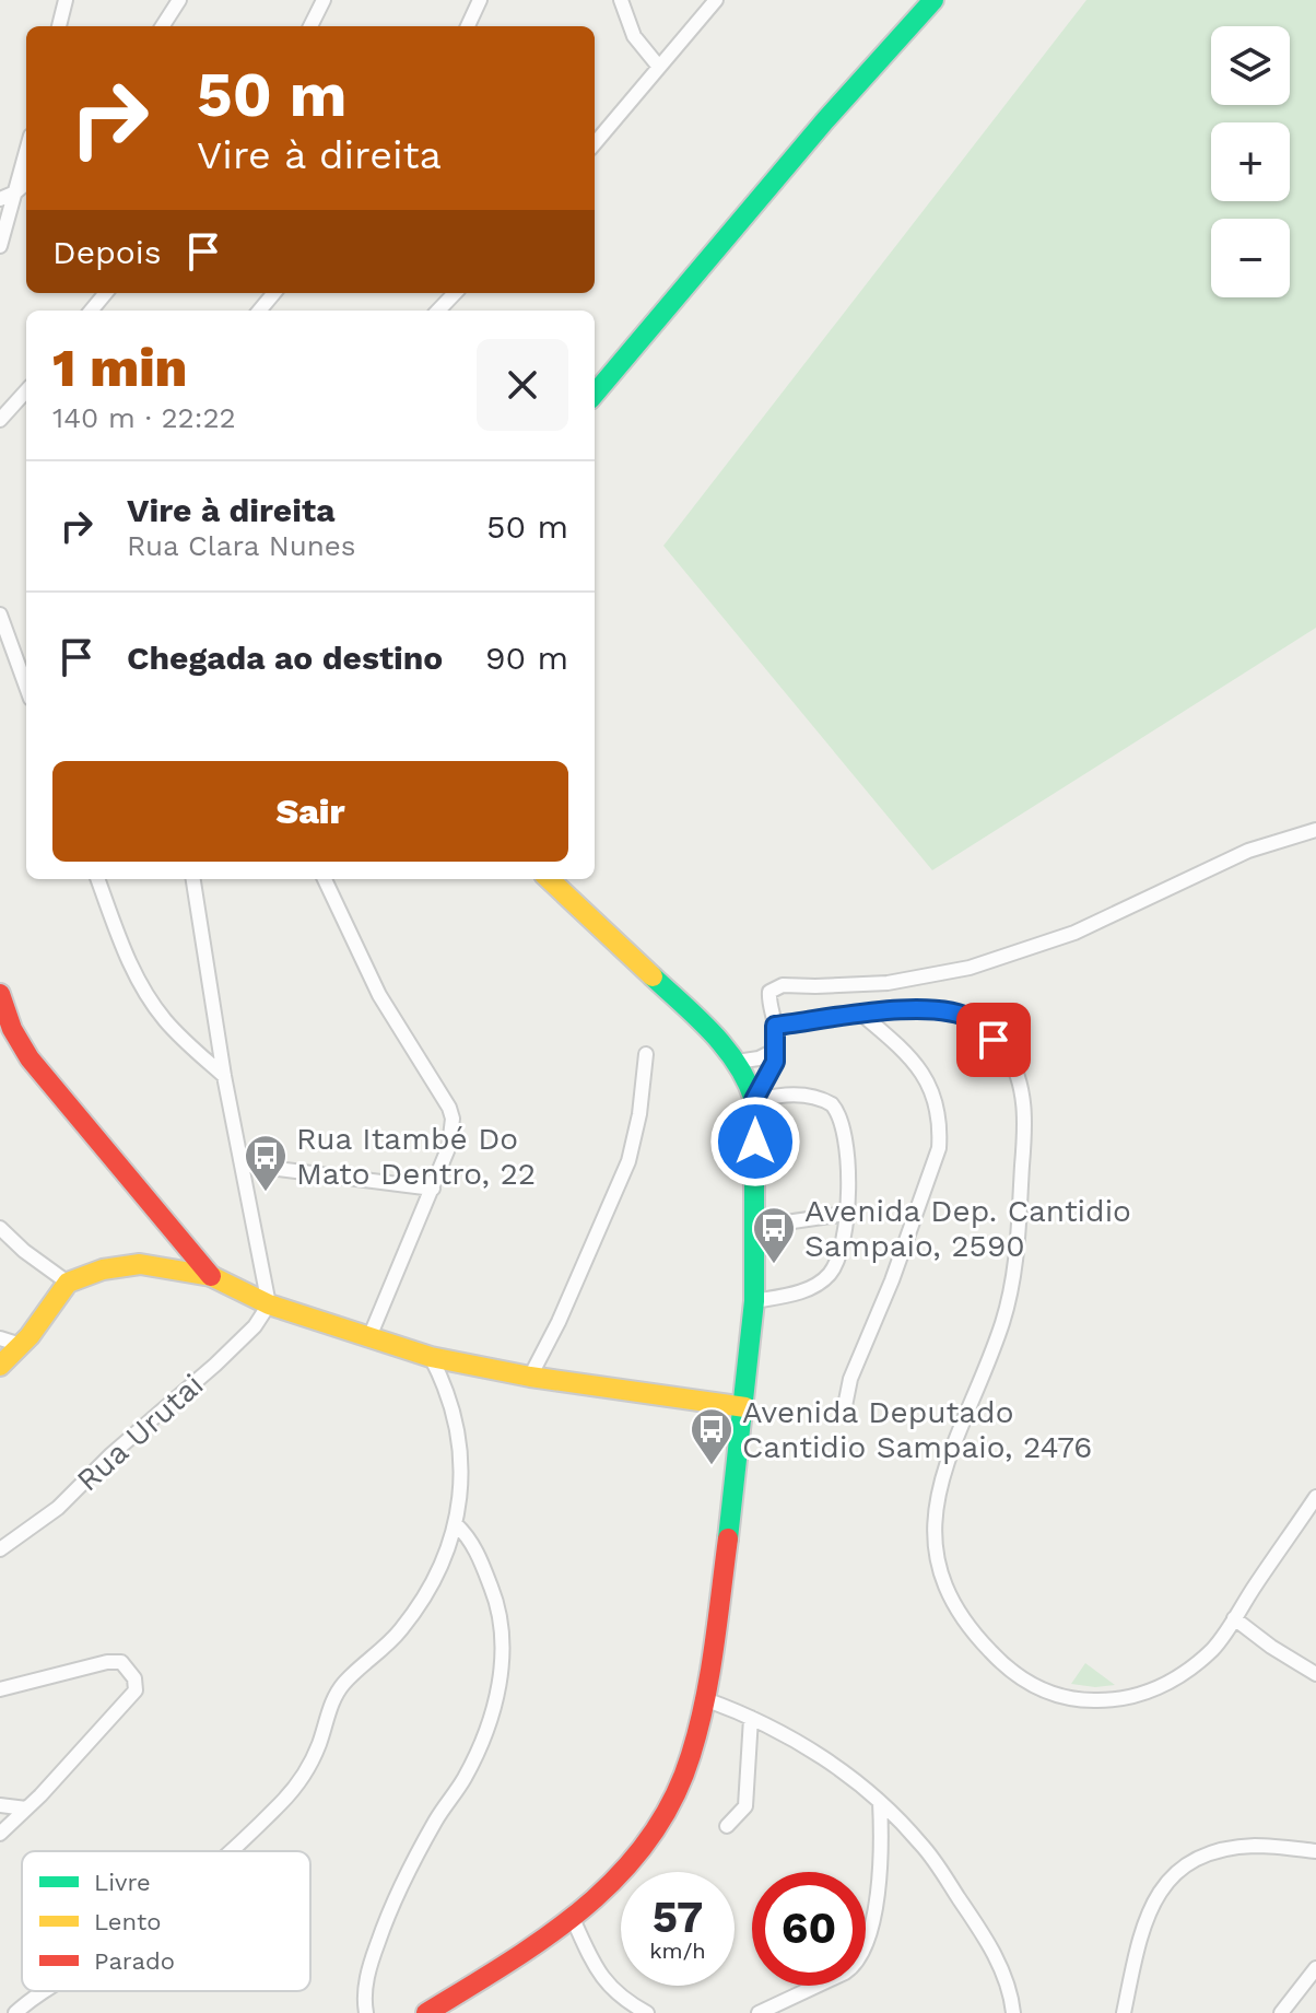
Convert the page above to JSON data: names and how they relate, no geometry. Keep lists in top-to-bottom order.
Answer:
{
  "streets": {
    "street": ["Rua Urutai"]
  },
  "places": {
    "bus stop": ["Rua Itambé Do Mato Dentro, 22", "Avenida Dep. Cantidio Sampaio, 2590", "Avenida Deputado Cantidio Sampaio, 2476"]
  },
  "legend": ["Livre", "Lento", "Parado"],
  "page": {
    "map_buttons": ["+", "−"],
    "turn": ["50 m", "Vire à direita"],
    "then": "Depois",
    "heading": ["1 min", "140 m · 22:22"],
    "list": [
      {
        "name": "Vire à direita",
        "note": "Rua Clara Nunes",
        "value": "50 m"
      },
      {
        "name": "Chegada ao destino",
        "value": "90 m"
      }
    ],
    "buttons": "Sair",
    "speed": "57 km/h",
    "limit": "60"
  }
}
